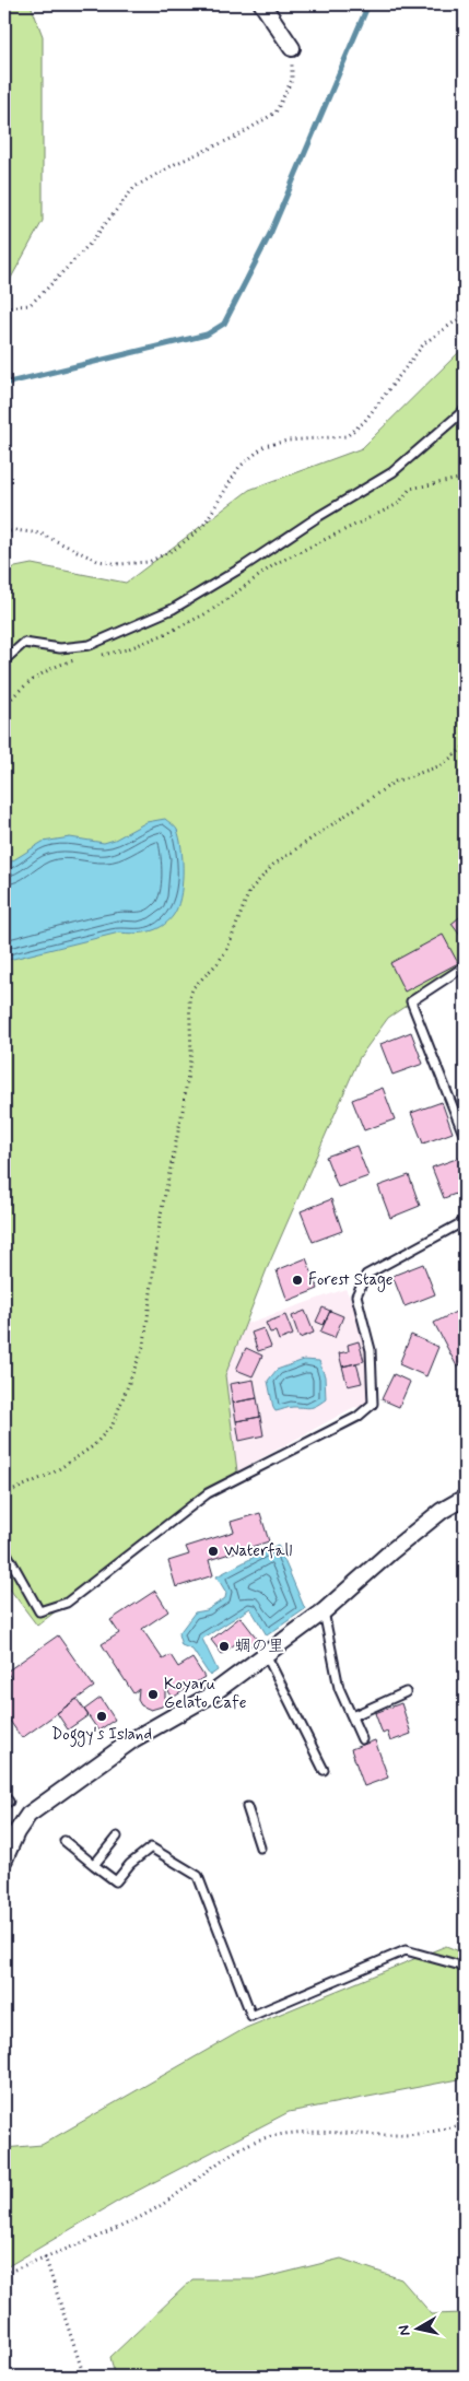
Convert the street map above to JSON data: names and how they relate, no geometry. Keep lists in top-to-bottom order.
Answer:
{
  "places": [
    "Forest Stage",
    "Waterfall",
    "蜩の里",
    "Koyaru Gelato Cafe",
    "Doggy's Island"
  ],
  "north": "left"
}
